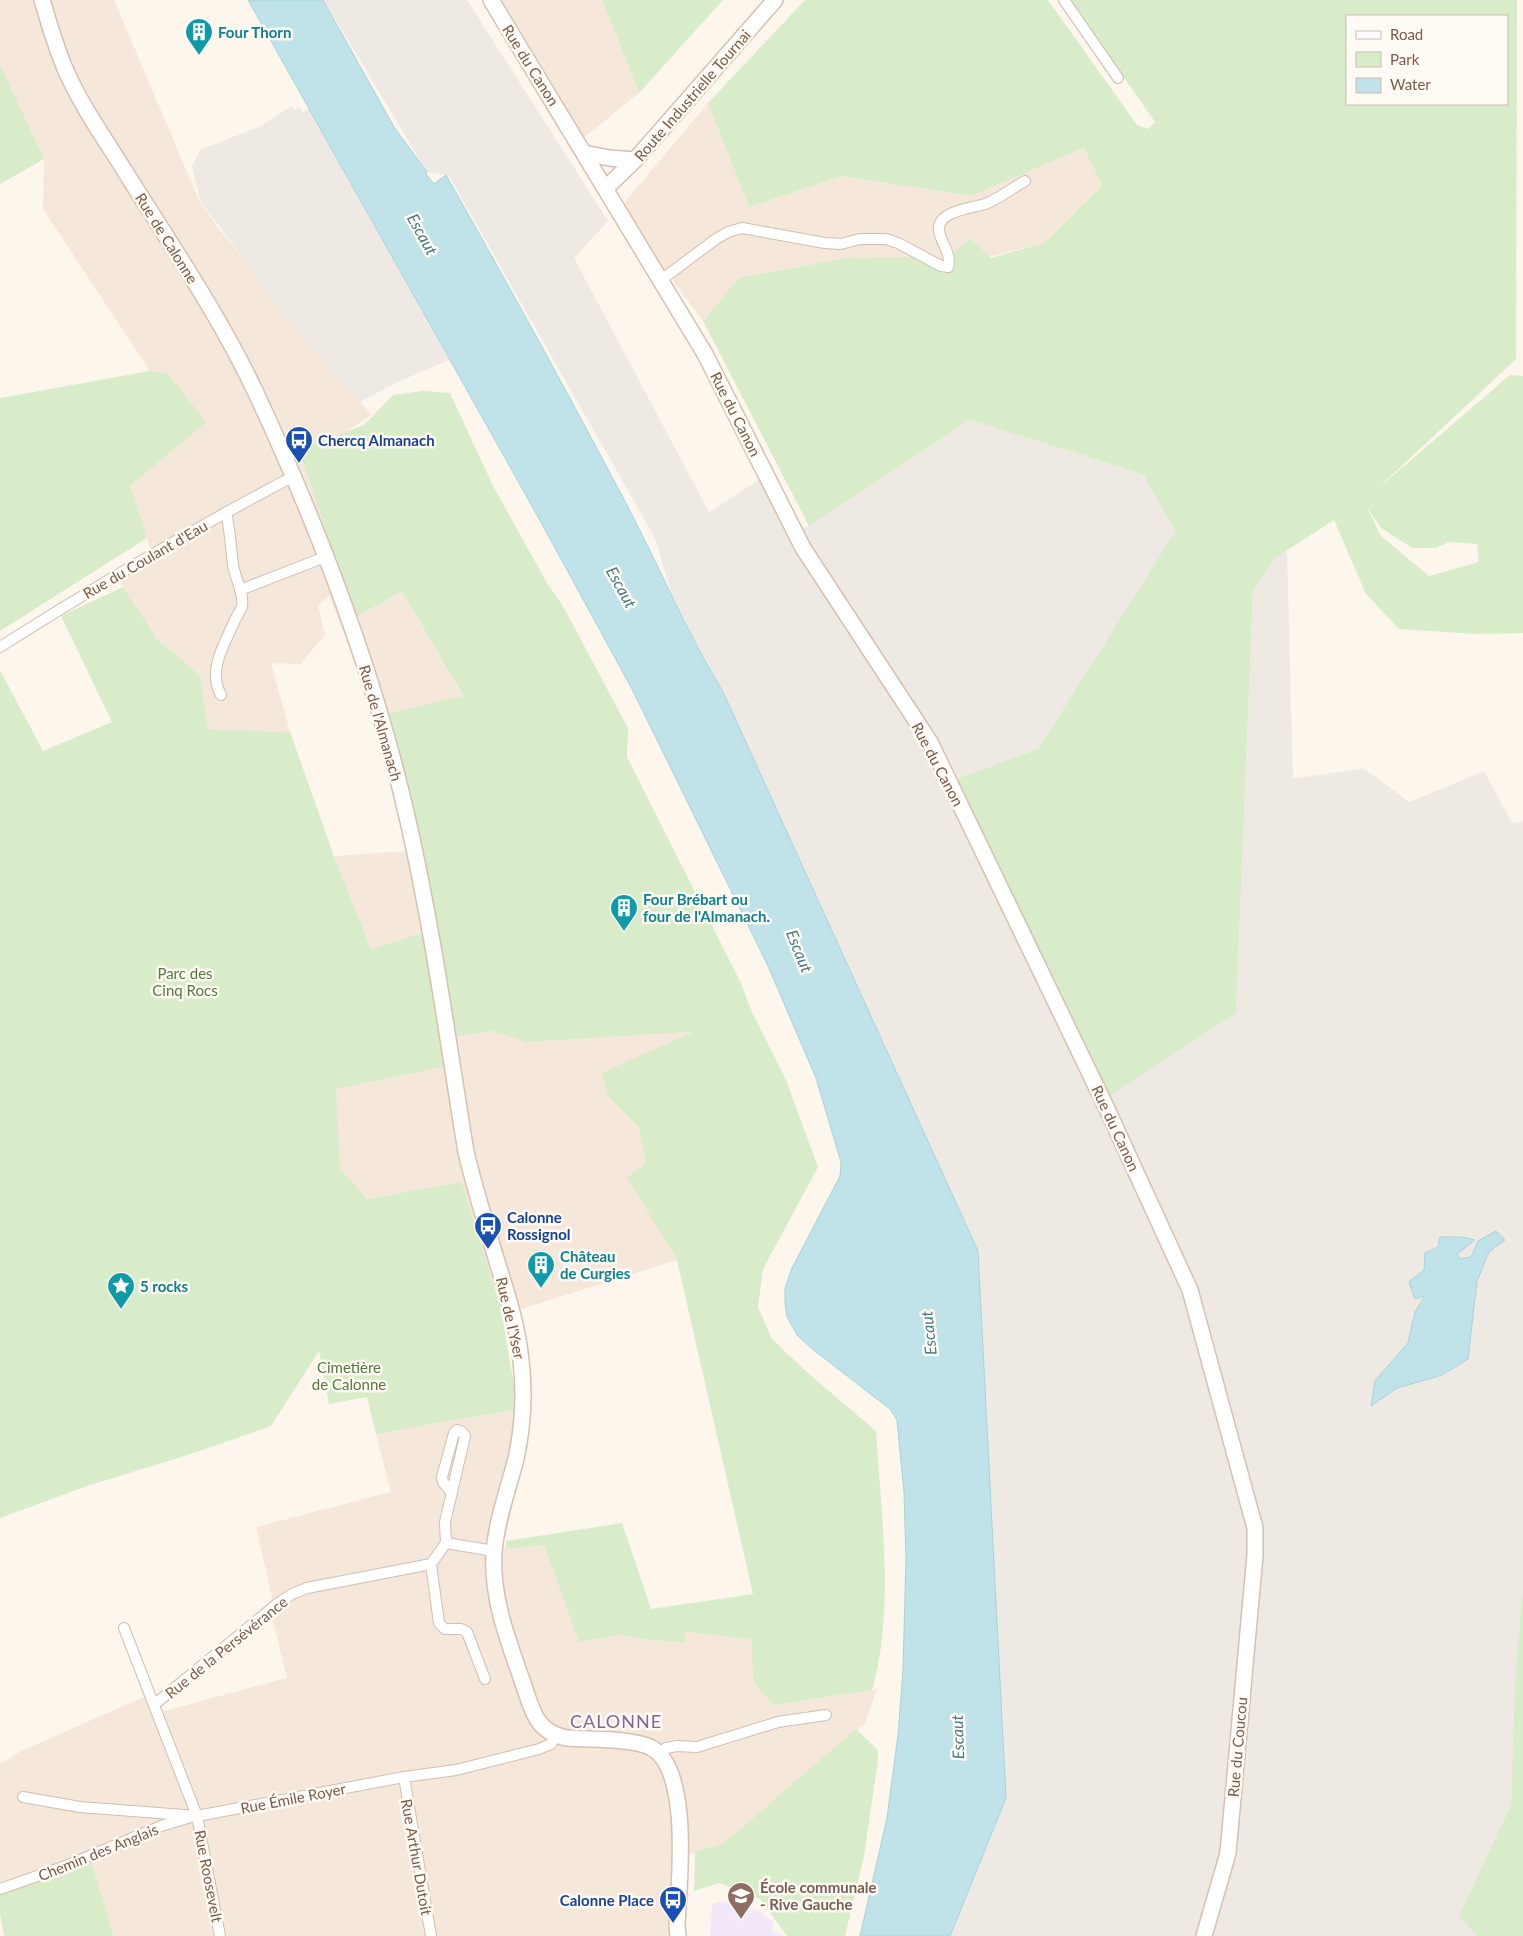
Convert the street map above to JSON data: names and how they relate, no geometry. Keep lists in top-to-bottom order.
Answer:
{
  "streets": {
    "main road": [
      "Rue du Canon",
      "Route Industrielle Tournai",
      "Rue de Calonne",
      "Rue de l'Almanach",
      "Rue de l'Yser",
      "Rue du Coucou"
    ],
    "street": [
      "Rue du Coulant d'Eau",
      "Rue de la Persévérance",
      "Rue Émile Royer",
      "Chemin des Anglais",
      "Rue Arthur Dutoit",
      "Rue Roosevelt"
    ]
  },
  "crossings": [
    ["Rue du Canon", "Route Industrielle Tournai"],
    ["Rue du Canon", "Rue du Coucou"],
    ["Rue de Calonne", "Rue du Coulant d'Eau"],
    ["Rue de Calonne", "Rue de l'Almanach"],
    ["Rue du Coulant d'Eau", "Rue de l'Almanach"],
    ["Rue de l'Almanach", "Rue de l'Yser"],
    ["Rue de l'Yser", "Rue Émile Royer"],
    ["Rue de la Persévérance", "Rue Roosevelt"],
    ["Rue Émile Royer", "Chemin des Anglais"],
    ["Rue Émile Royer", "Rue Arthur Dutoit"],
    ["Rue Émile Royer", "Rue Roosevelt"],
    ["Chemin des Anglais", "Rue Roosevelt"]
  ],
  "districts": ["CALONNE"],
  "water": ["Escaut"],
  "parks": ["Parc des Cinq Rocs", "Cimetière de Calonne"],
  "places": {
    "building": ["Four Thorn", "Four Brébart ou four de l'Almanach.", "Château de Curgies"],
    "bus stop": ["Chercq Almanach", "Calonne Rossignol", "Calonne Place"],
    "place": ["5 rocks"],
    "school or university": ["École communale - Rive Gauche"]
  },
  "legend": ["Road", "Park", "Water"]
}
